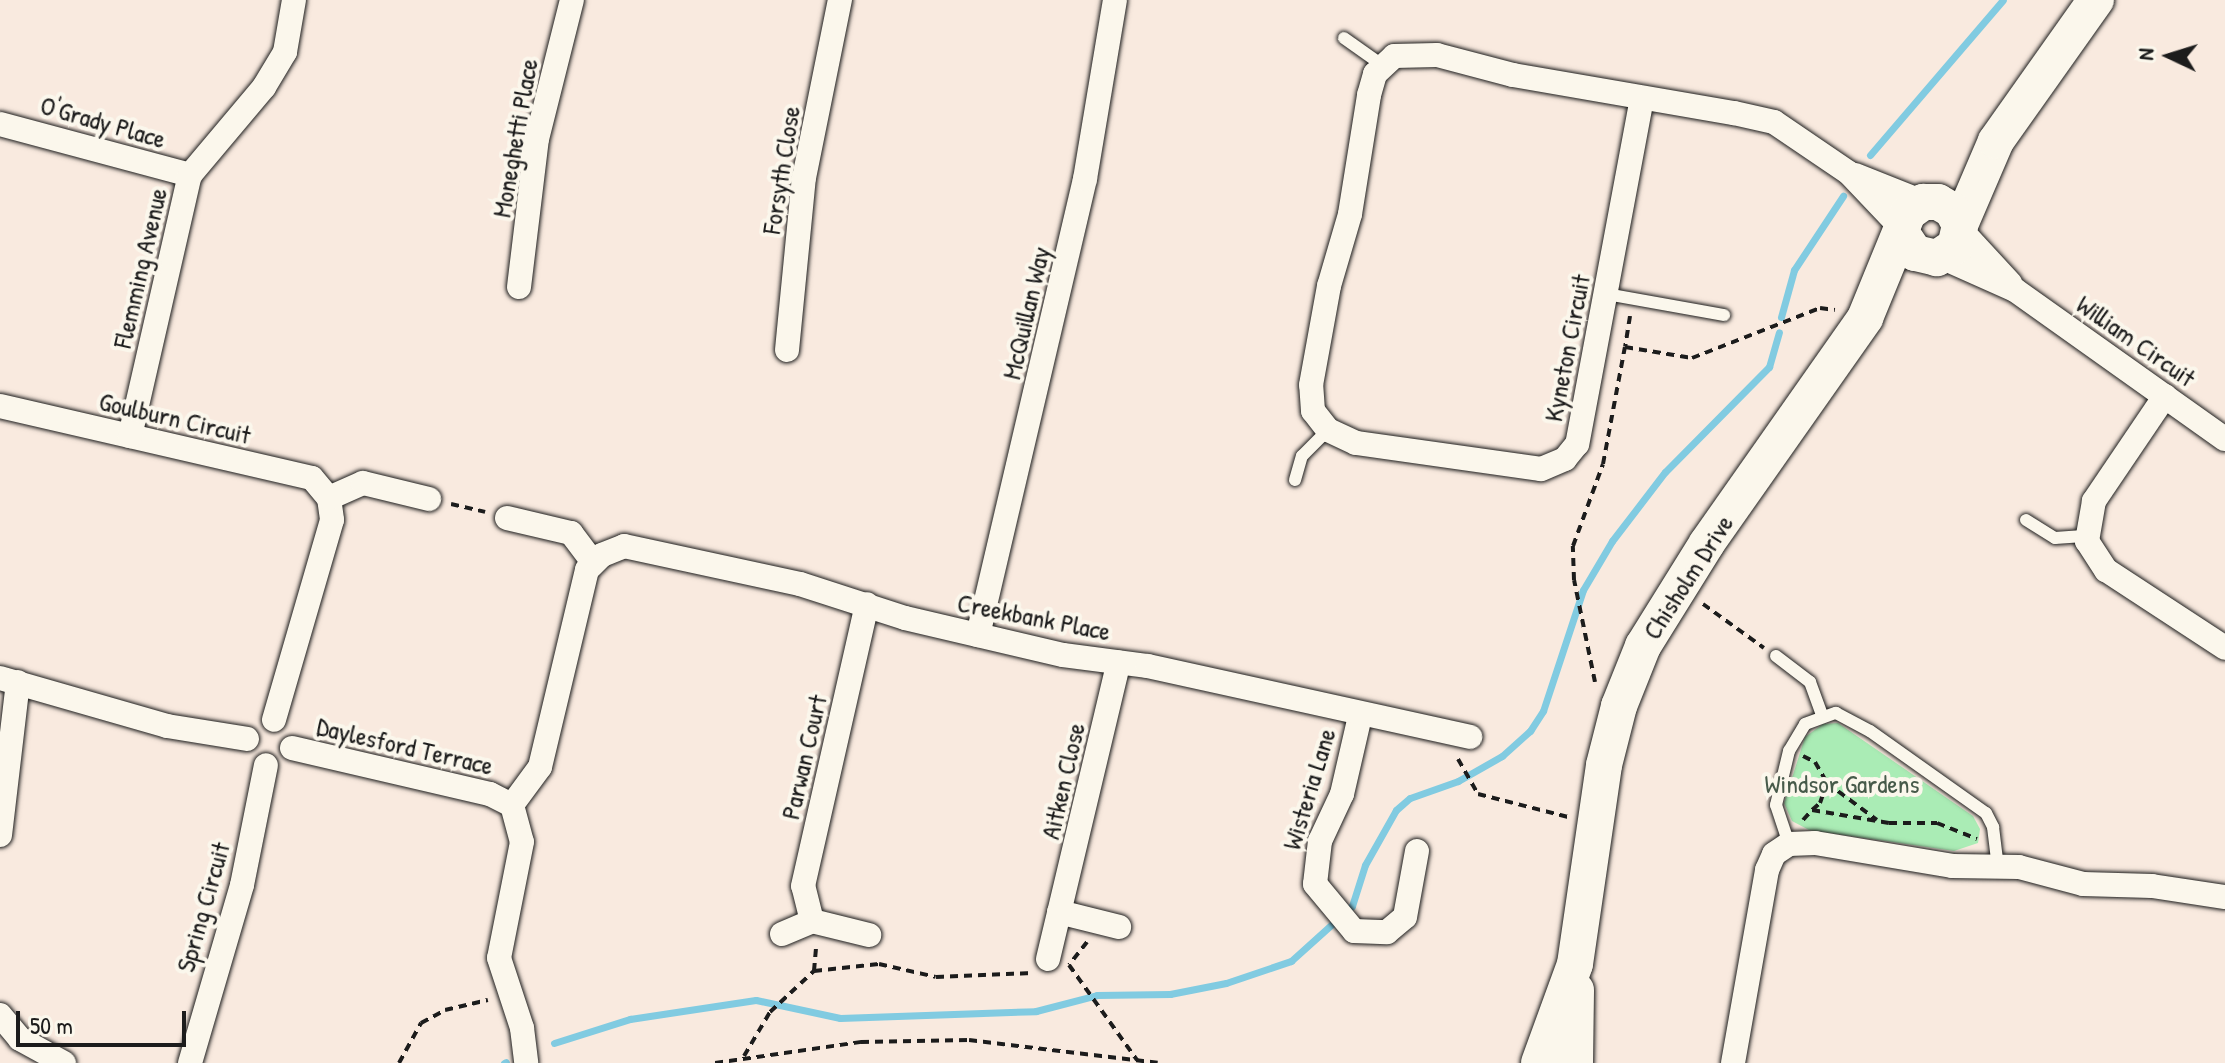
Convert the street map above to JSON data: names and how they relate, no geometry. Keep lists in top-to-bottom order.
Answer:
{
  "streets": {
    "street": [
      "O'Grady Place",
      "Moneghetti Place",
      "Forsyth Close",
      "Flemming Avenue",
      "McQuillan Way",
      "William Circuit",
      "Kyneton Circuit",
      "Goulburn Circuit",
      "Chisholm Drive",
      "Creekbank Place",
      "Daylesford Terrace",
      "Parwan Court",
      "Aitken Close",
      "Wisteria Lane",
      "Spring Circuit"
    ]
  },
  "crossings": [
    ["O'Grady Place", "Flemming Avenue"],
    ["Flemming Avenue", "Goulburn Circuit"],
    ["McQuillan Way", "Creekbank Place"],
    ["William Circuit", "Chisholm Drive"],
    ["Creekbank Place", "Parwan Court"],
    ["Creekbank Place", "Aitken Close"],
    ["Creekbank Place", "Wisteria Lane"],
    ["Daylesford Terrace", "Spring Circuit"]
  ],
  "parks": ["Windsor Gardens"],
  "scale_bar": "50 m",
  "north": "left"
}
